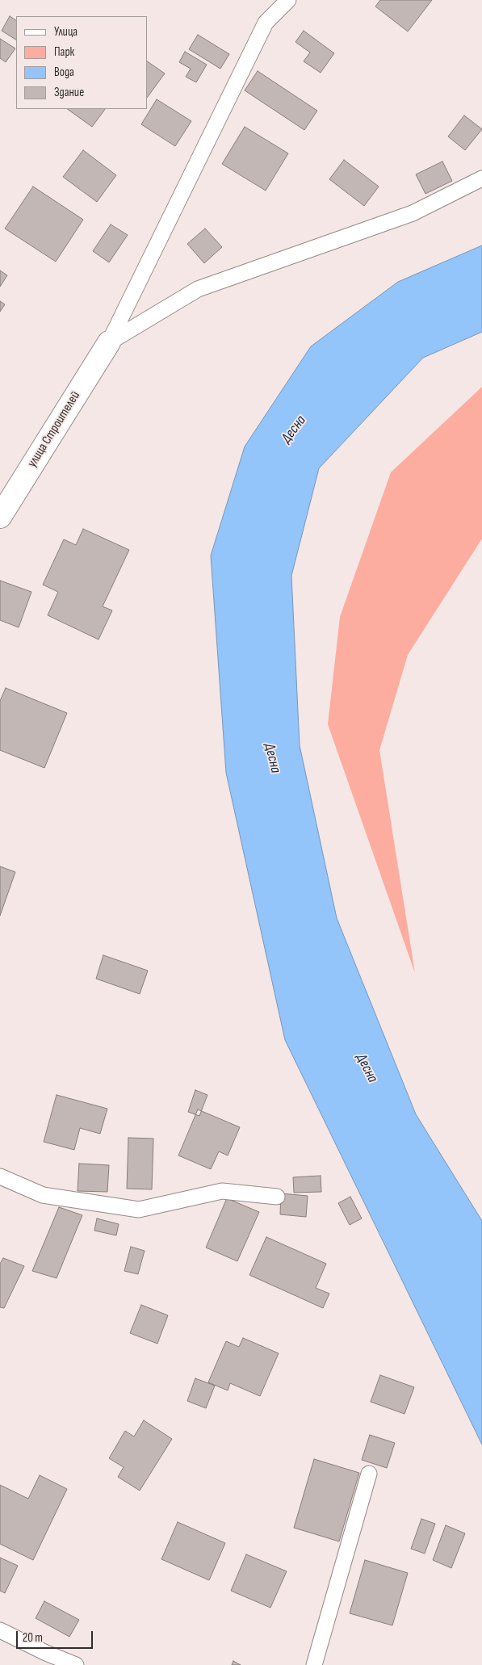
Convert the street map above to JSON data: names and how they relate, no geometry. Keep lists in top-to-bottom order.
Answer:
{
  "streets": {
    "street": ["улица Строителей"]
  },
  "water": ["Десна"],
  "legend": [
    "Улица",
    "Парк",
    "Вода",
    "Здание"
  ],
  "scale_bar": "20 m"
}
